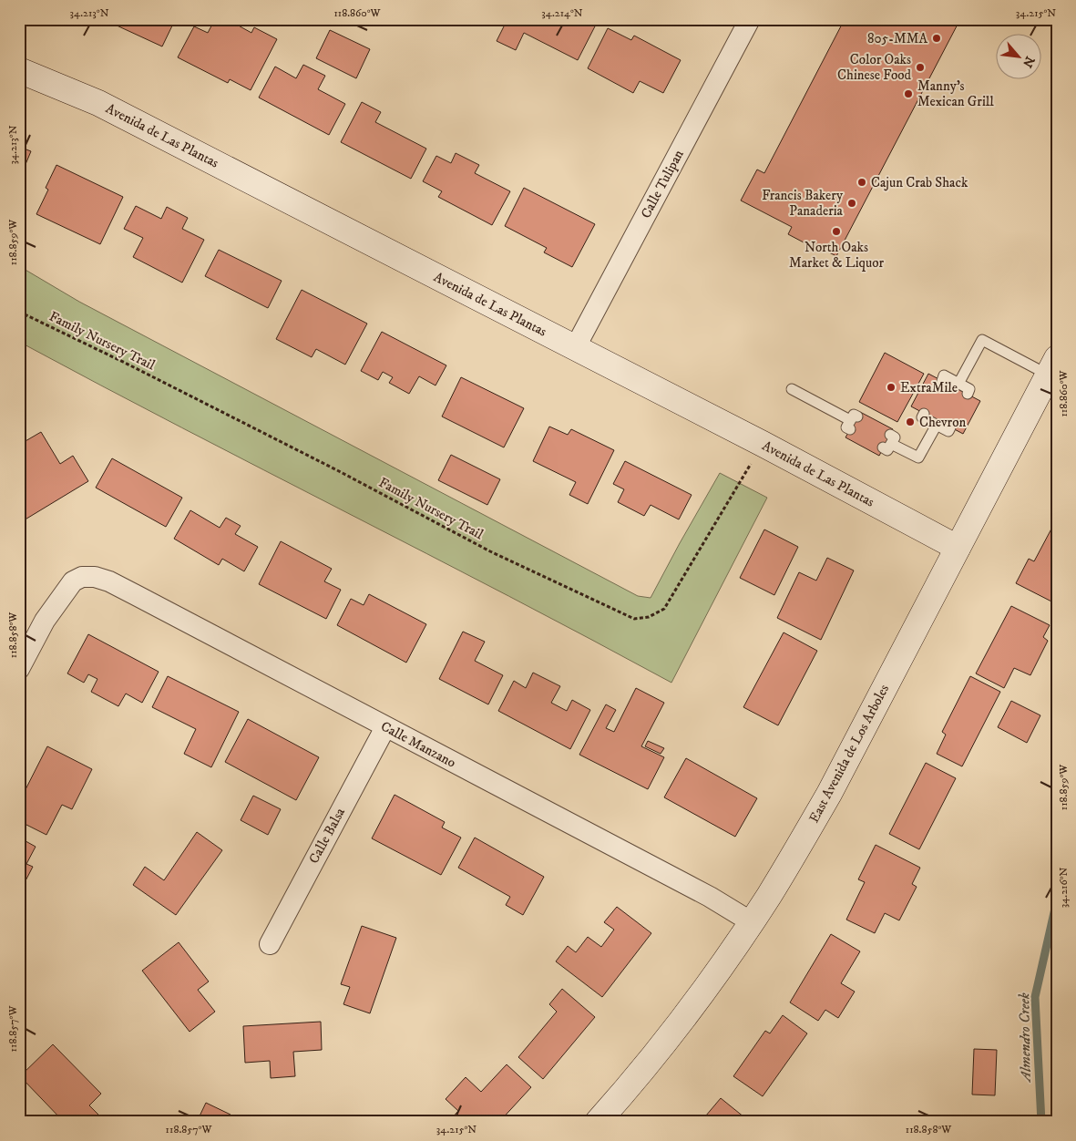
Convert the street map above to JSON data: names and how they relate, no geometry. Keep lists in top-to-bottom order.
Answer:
{
  "streets": {
    "street": [
      "Avenida de Las Plantas",
      "Calle Tulipan",
      "Calle Manzano",
      "East Avenida de Los Arboles",
      "Calle Balsa"
    ],
    "path": ["Family Nursery Trail"]
  },
  "crossings": [
    ["Avenida de Las Plantas", "Calle Tulipan"],
    ["Avenida de Las Plantas", "Family Nursery Trail"],
    ["Avenida de Las Plantas", "East Avenida de Los Arboles"],
    ["Calle Manzano", "East Avenida de Los Arboles"],
    ["Calle Manzano", "Calle Balsa"]
  ],
  "water": ["Almendro Creek"],
  "places": [
    "805-MMA",
    "Color Oaks Chinese Food",
    "Manny's Mexican Grill",
    "Cajun Crab Shack",
    "Francis Bakery Panaderia",
    "North Oaks Market & Liquor",
    "ExtraMile",
    "Chevron"
  ],
  "north": "bottom right",
  "coordinates": [
    "34.213°N",
    "118.860°W",
    "34.214°N",
    "34.215°N",
    "118.859°W",
    "118.858°W",
    "34.216°N",
    "118.857°W"
  ]
}
